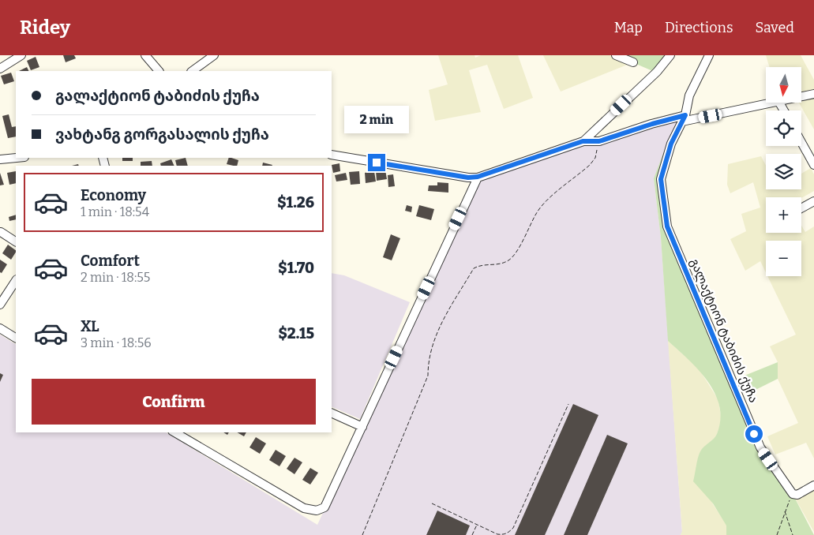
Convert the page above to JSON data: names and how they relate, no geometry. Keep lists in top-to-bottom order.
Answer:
{
  "streets": {
    "street": ["გალაქტიონ ტაბიძის ქუჩა"]
  },
  "north": "bottom",
  "page": {
    "header": "Ridey",
    "nav": ["Map", "Directions", "Saved"],
    "map_buttons": ["+", "−"],
    "banner": ["გალაქტიონ ტაბიძის ქუჩა", "ვახტანგ გორგასალის ქუჩა"],
    "bubble": "2 min",
    "list": [
      {
        "name": "Economy",
        "note": "1 min · 18:54",
        "value": "$1.26"
      },
      {
        "name": "Comfort",
        "note": "2 min · 18:55",
        "value": "$1.70"
      },
      {
        "name": "XL",
        "note": "3 min · 18:56",
        "value": "$2.15"
      }
    ],
    "buttons": "Confirm"
  }
}
